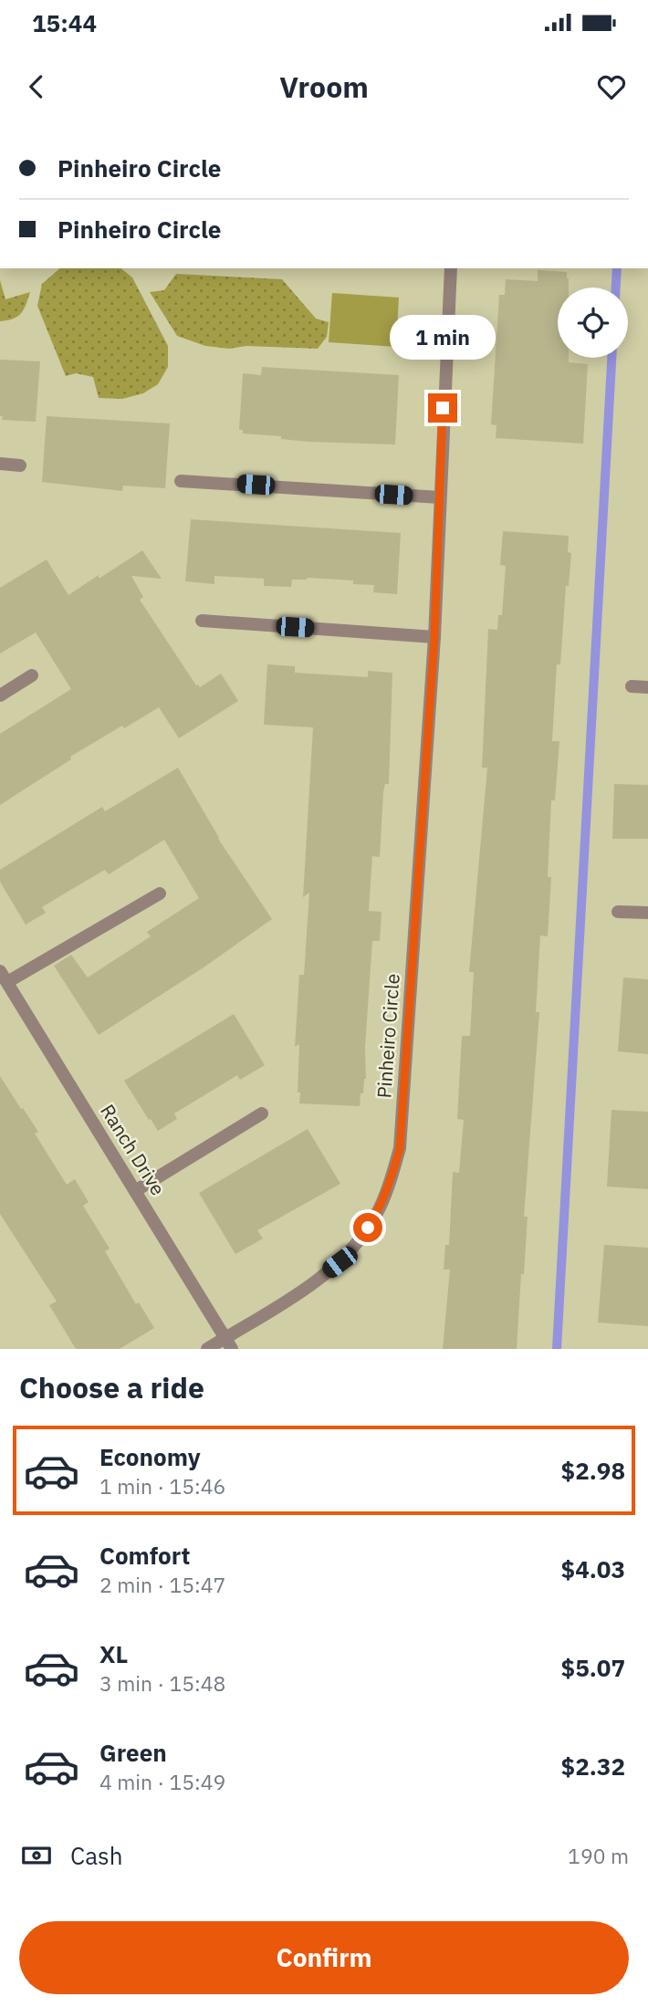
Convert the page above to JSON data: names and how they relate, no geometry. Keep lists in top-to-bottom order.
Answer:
{
  "streets": {
    "street": ["Pinheiro Circle", "Ranch Drive"]
  },
  "crossings": [
    ["Pinheiro Circle", "Ranch Drive"]
  ],
  "page": {
    "status": "15:44",
    "header": "Vroom",
    "banner": ["Pinheiro Circle", "Pinheiro Circle"],
    "bubble": "1 min",
    "heading": "Choose a ride",
    "list": [
      {
        "name": "Economy",
        "note": "1 min · 15:46",
        "value": "$2.98"
      },
      {
        "name": "Comfort",
        "note": "2 min · 15:47",
        "value": "$4.03"
      },
      {
        "name": "XL",
        "note": "3 min · 15:48",
        "value": "$5.07"
      },
      {
        "name": "Green",
        "note": "4 min · 15:49",
        "value": "$2.32"
      }
    ],
    "pay": ["Cash", "190 m"],
    "buttons": "Confirm"
  }
}
